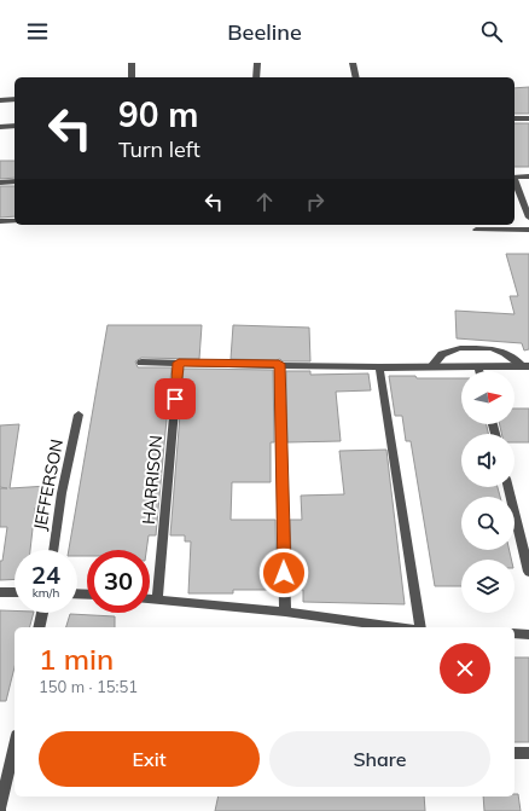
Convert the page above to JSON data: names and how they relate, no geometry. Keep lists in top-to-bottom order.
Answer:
{
  "streets": {
    "street": ["HARRISON", "JEFFERSON"]
  },
  "north": "right",
  "page": {
    "header": "Beeline",
    "turn": ["90 m", "Turn left"],
    "speed": "24 km/h",
    "limit": "30",
    "heading": ["1 min", "150 m · 15:51"],
    "buttons": ["Exit", "Share"]
  }
}
